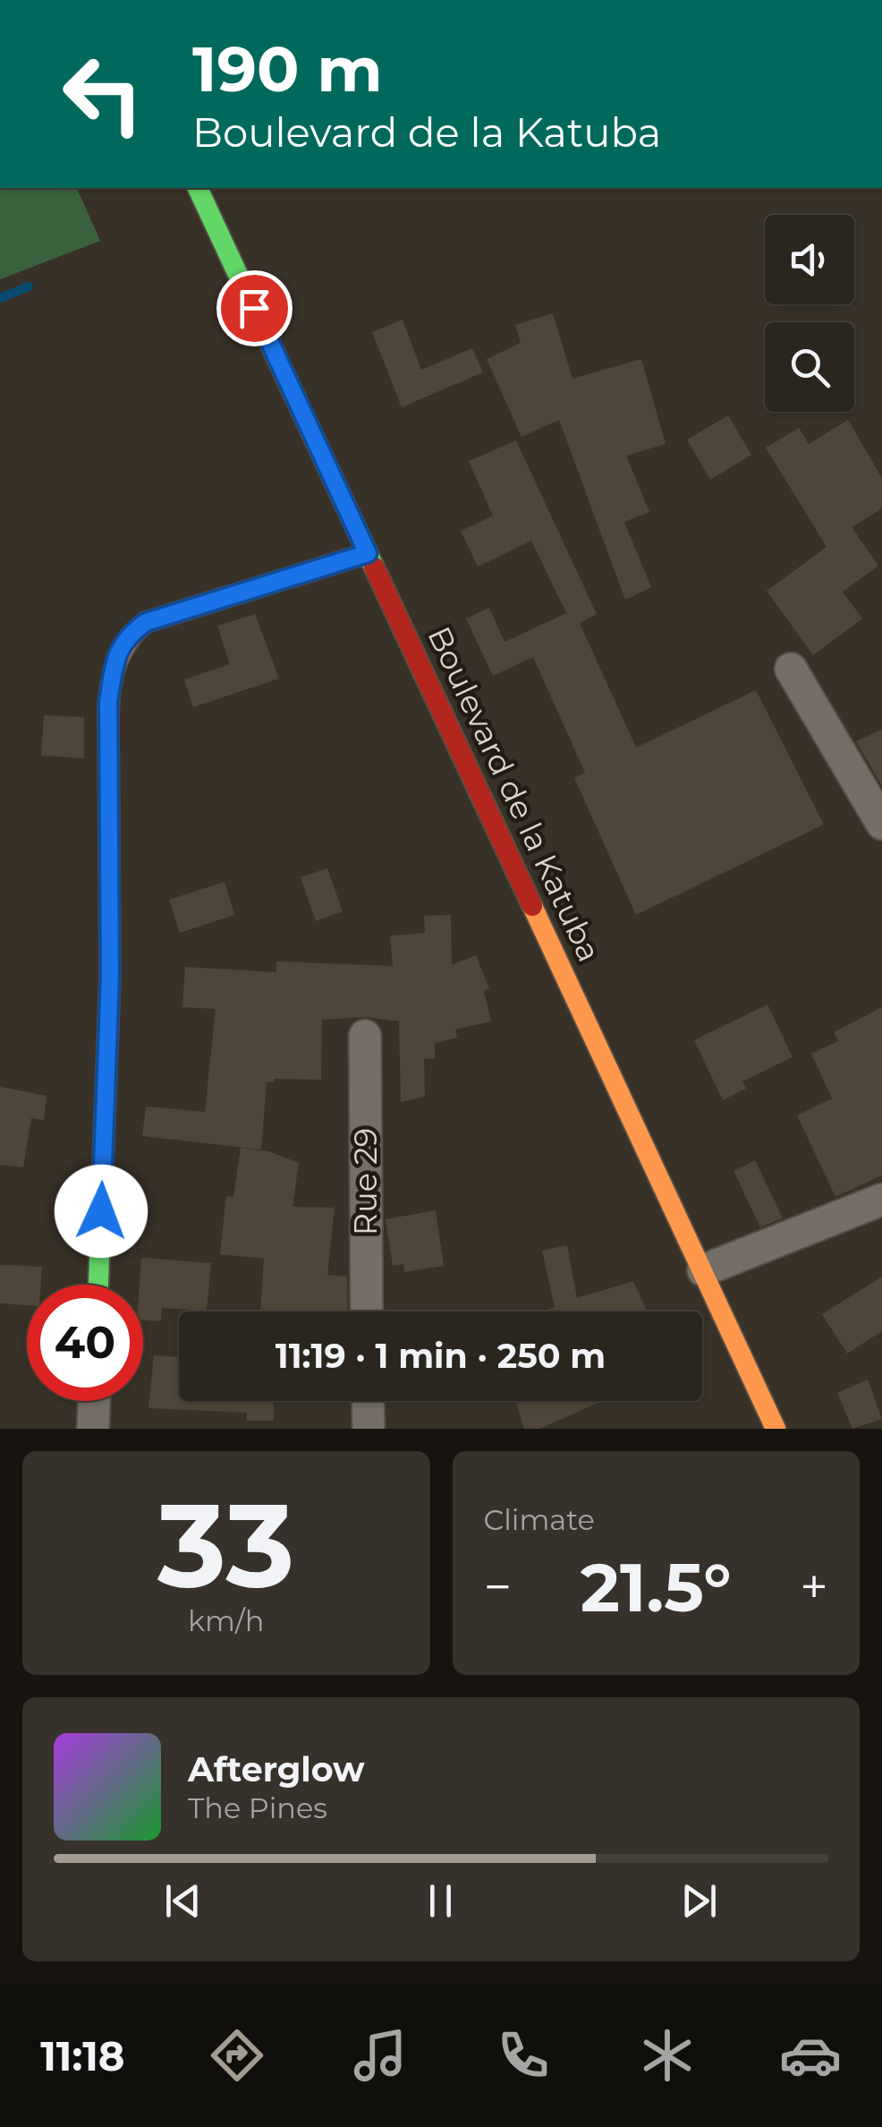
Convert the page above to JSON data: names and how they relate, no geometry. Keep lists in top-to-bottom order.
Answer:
{
  "streets": {
    "street": ["Boulevard de la Katuba", "Rue 29"]
  },
  "page": {
    "turn": ["190 m", "Boulevard de la Katuba"],
    "limit": "40",
    "trip": "11:19 · 1 min · 250 m",
    "tile": [
      ["33", "km/h"],
      "Climate"
    ],
    "heat": ["−", "21.5°", "+"],
    "song": ["Afterglow", "The Pines"],
    "tabs": "11:18"
  }
}
